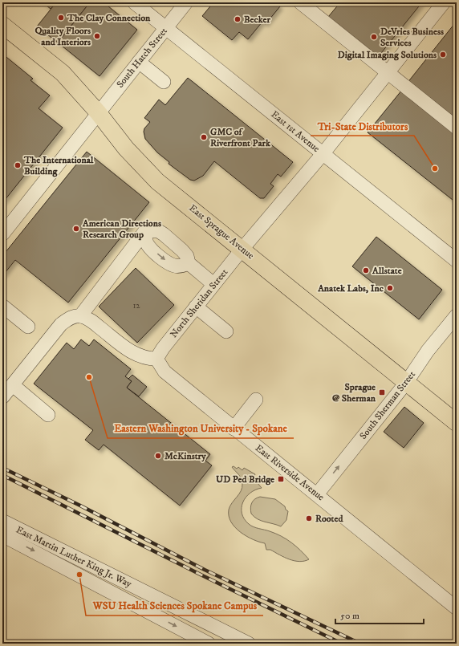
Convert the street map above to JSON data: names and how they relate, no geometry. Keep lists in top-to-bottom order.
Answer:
{
  "streets": {
    "main road": ["East Sprague Avenue"],
    "street": [
      "South Hatch Street",
      "East 1st Avenue",
      "North Sheridan Street",
      "South Sherman Street",
      "East Riverside Avenue",
      "East Martin Luther King Jr. Way"
    ]
  },
  "crossings": [
    ["South Hatch Street", "East 1st Avenue"],
    ["South Hatch Street", "East Sprague Avenue"],
    ["East 1st Avenue", "North Sheridan Street"],
    ["East Sprague Avenue", "North Sheridan Street"],
    ["East Sprague Avenue", "South Sherman Street"],
    ["North Sheridan Street", "East Riverside Avenue"],
    ["South Sherman Street", "East Riverside Avenue"]
  ],
  "one_way": ["South Sherman Street"],
  "places": {
    "other": [
      "The Clay Connection",
      "Becker",
      "Quality Floors and Interiors",
      "DeVries Business Services",
      "Digital Imaging Solutions",
      "GMC of Riverfront Park",
      "The International Building",
      "Tri-State Distributors",
      "American Directions Research Group",
      "Allstate",
      "Anatek Labs, Inc",
      "Eastern Washington University - Spokane",
      "McKinstry",
      "Rooted",
      "WSU Health Sciences Spokane Campus"
    ],
    "transit": ["Sprague @ Sherman", "UD Ped Bridge"]
  },
  "house_numbers": ["12"],
  "scale_bar": "50 m"
}
